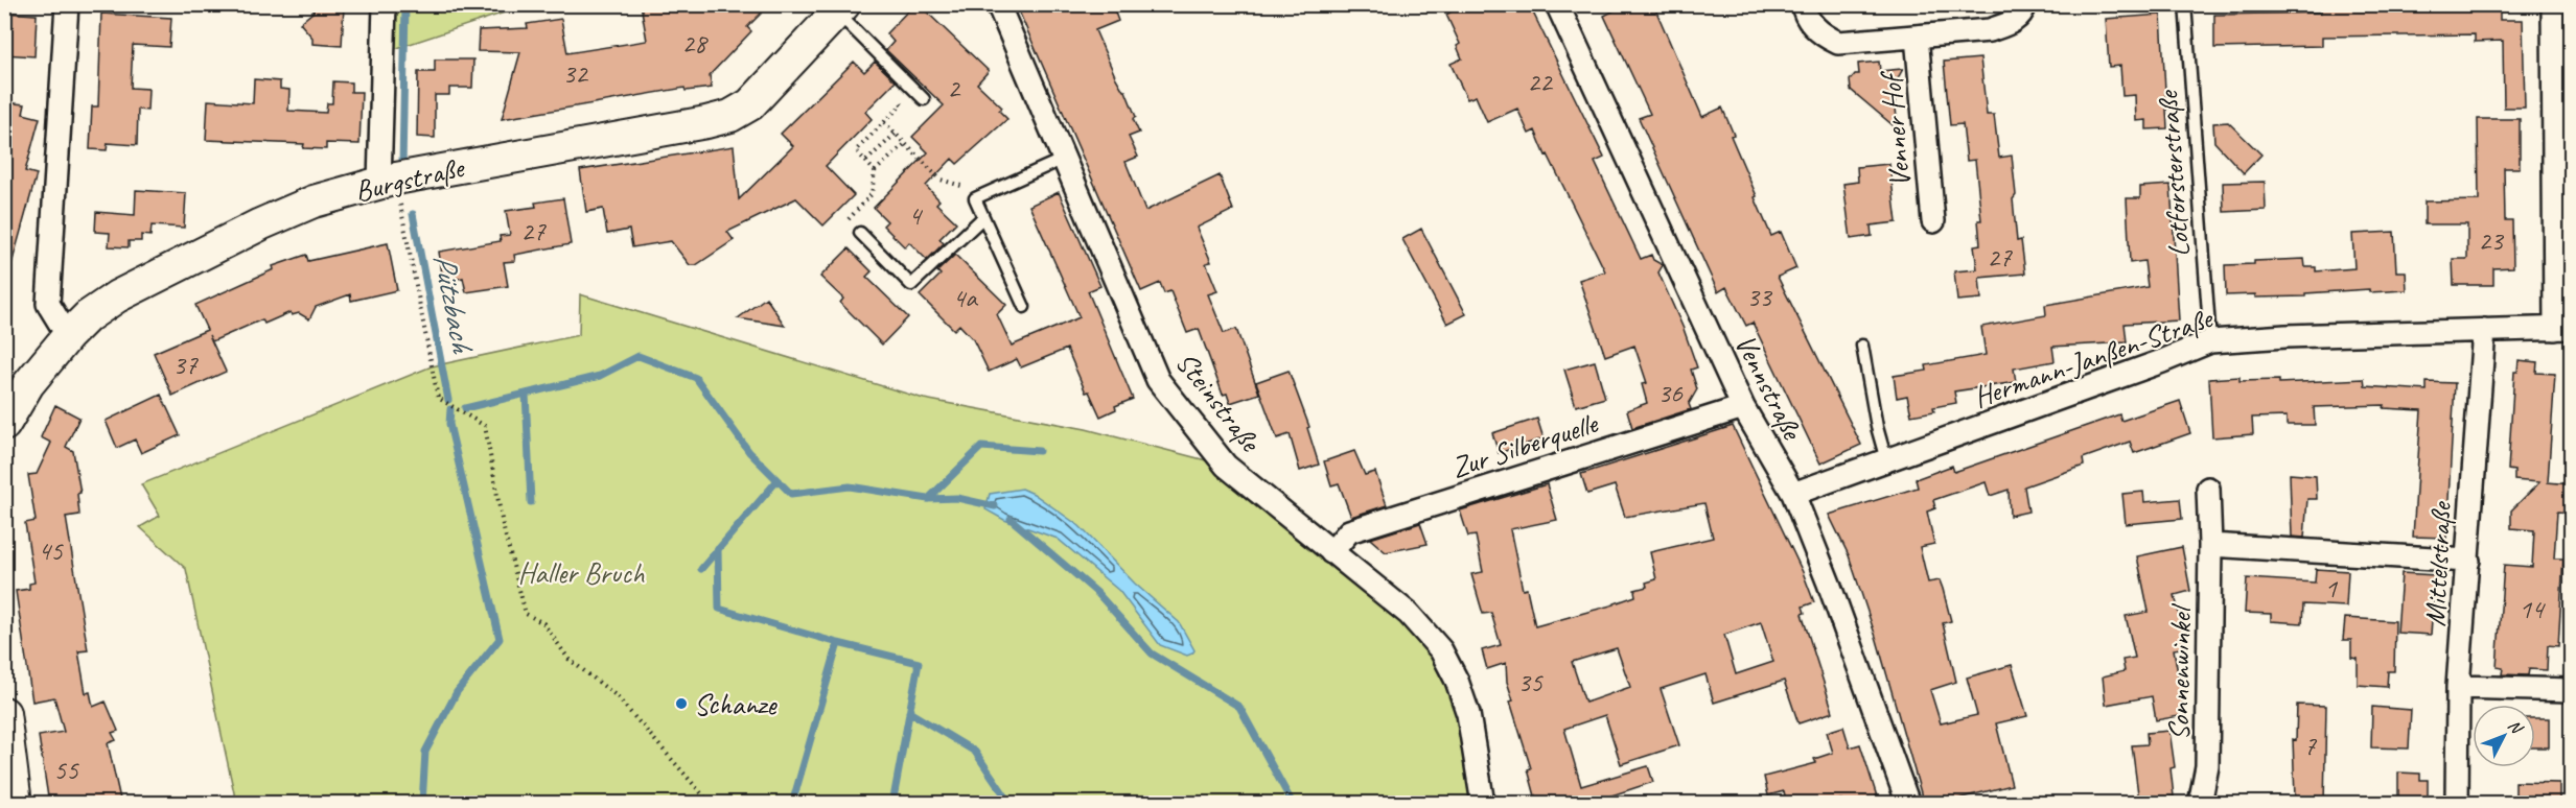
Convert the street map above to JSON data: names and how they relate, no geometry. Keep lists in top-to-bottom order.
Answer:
{
  "streets": {
    "street": [
      "Venner Hof",
      "Burgstraße",
      "Hermann-Janßen-Straße",
      "Vennstraße",
      "Steinstraße",
      "Zur Silberquelle",
      "Mittelstraße",
      "Sonnenwinkel"
    ],
    "lane": ["Lotforsterstraße"]
  },
  "crossings": [
    ["Lotforsterstraße", "Hermann-Janßen-Straße"],
    ["Hermann-Janßen-Straße", "Vennstraße"],
    ["Hermann-Janßen-Straße", "Mittelstraße"],
    ["Vennstraße", "Zur Silberquelle"],
    ["Steinstraße", "Zur Silberquelle"]
  ],
  "water": ["Pützbach"],
  "parks": ["Haller Bruch"],
  "places": ["Schanze"],
  "house_numbers": [
    "28",
    "32",
    "22",
    "2",
    "4",
    "27",
    "23",
    "27",
    "33",
    "4a",
    "37",
    "36",
    "45",
    "1",
    "14",
    "35",
    "7",
    "55"
  ],
  "north": "top right"
}
